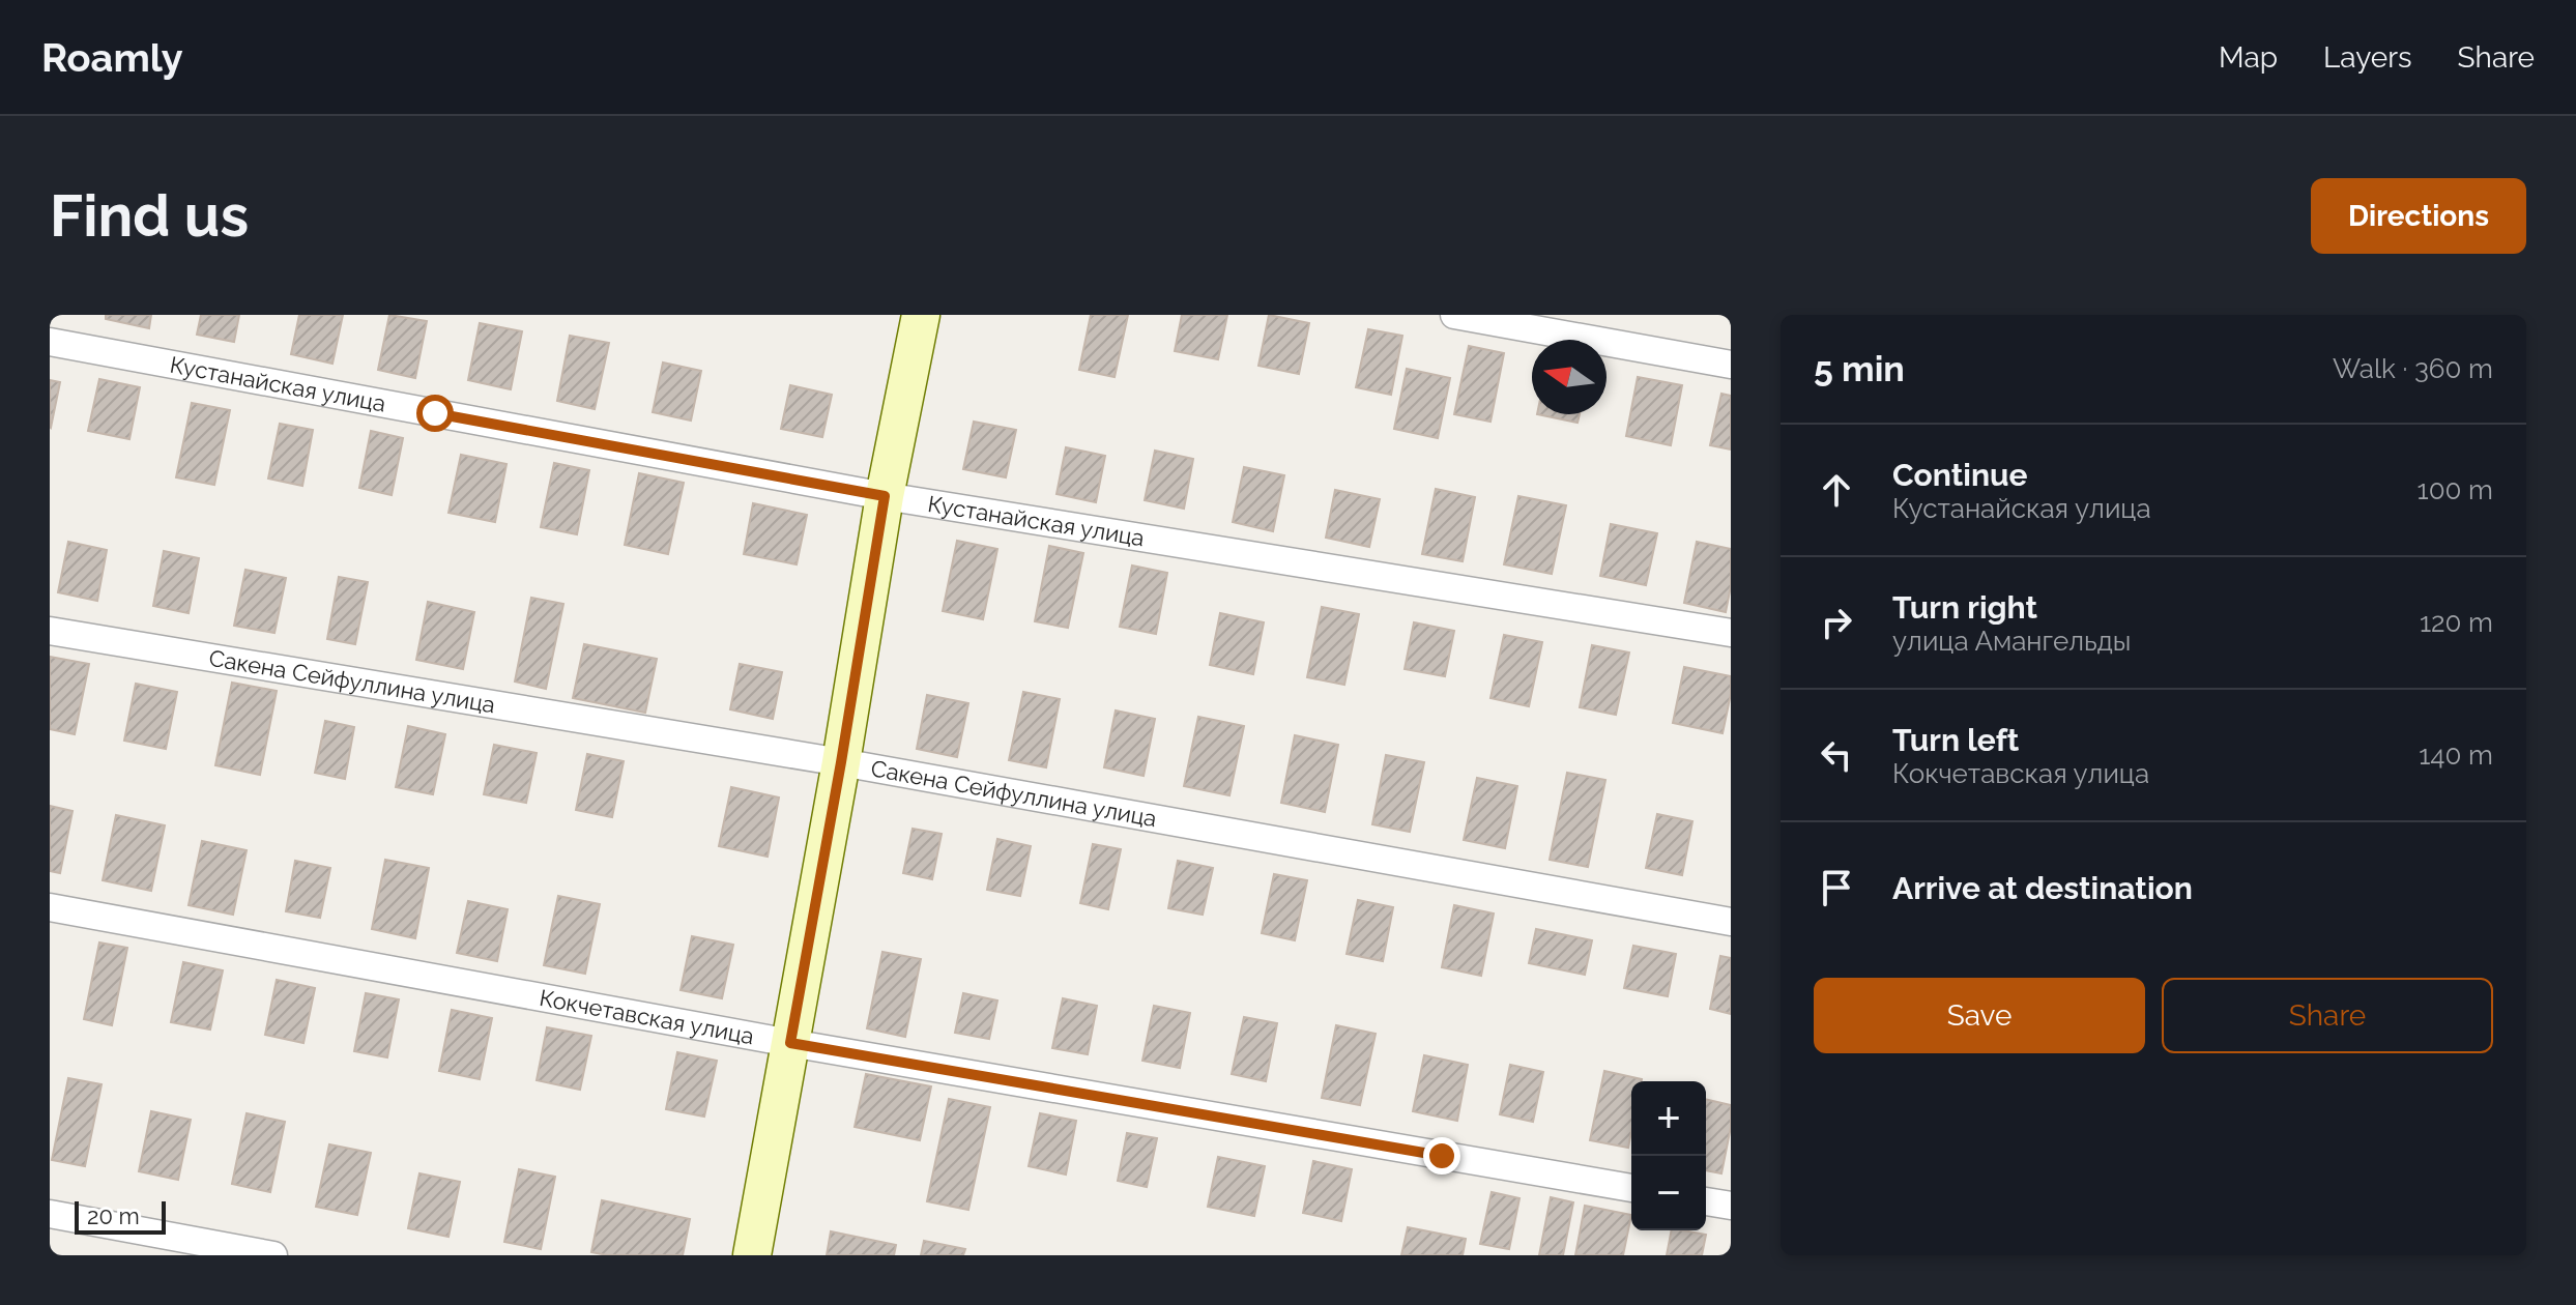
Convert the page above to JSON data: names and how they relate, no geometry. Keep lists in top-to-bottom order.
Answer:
{
  "streets": {
    "street": ["Кустанайская улица", "Сакена Сейфуллина улица", "Кокчетавская улица"]
  },
  "scale_bar": "20 m",
  "north": "left",
  "page": {
    "header": "Roamly",
    "nav": ["Map", "Layers", "Share"],
    "buttons": [
      "Directions",
      ["Save", "Share"]
    ],
    "title": "Find us",
    "heading": ["5 min", "Walk · 360 m"],
    "list": [
      ["Continue", "Кустанайская улица", "100 m"],
      ["Turn right", "улица Амангельды", "120 m"],
      ["Turn left", "Кокчетавская улица", "140 m"],
      "Arrive at destination"
    ],
    "map_buttons": ["+", "−"],
    "scale": "20 m"
  }
}
